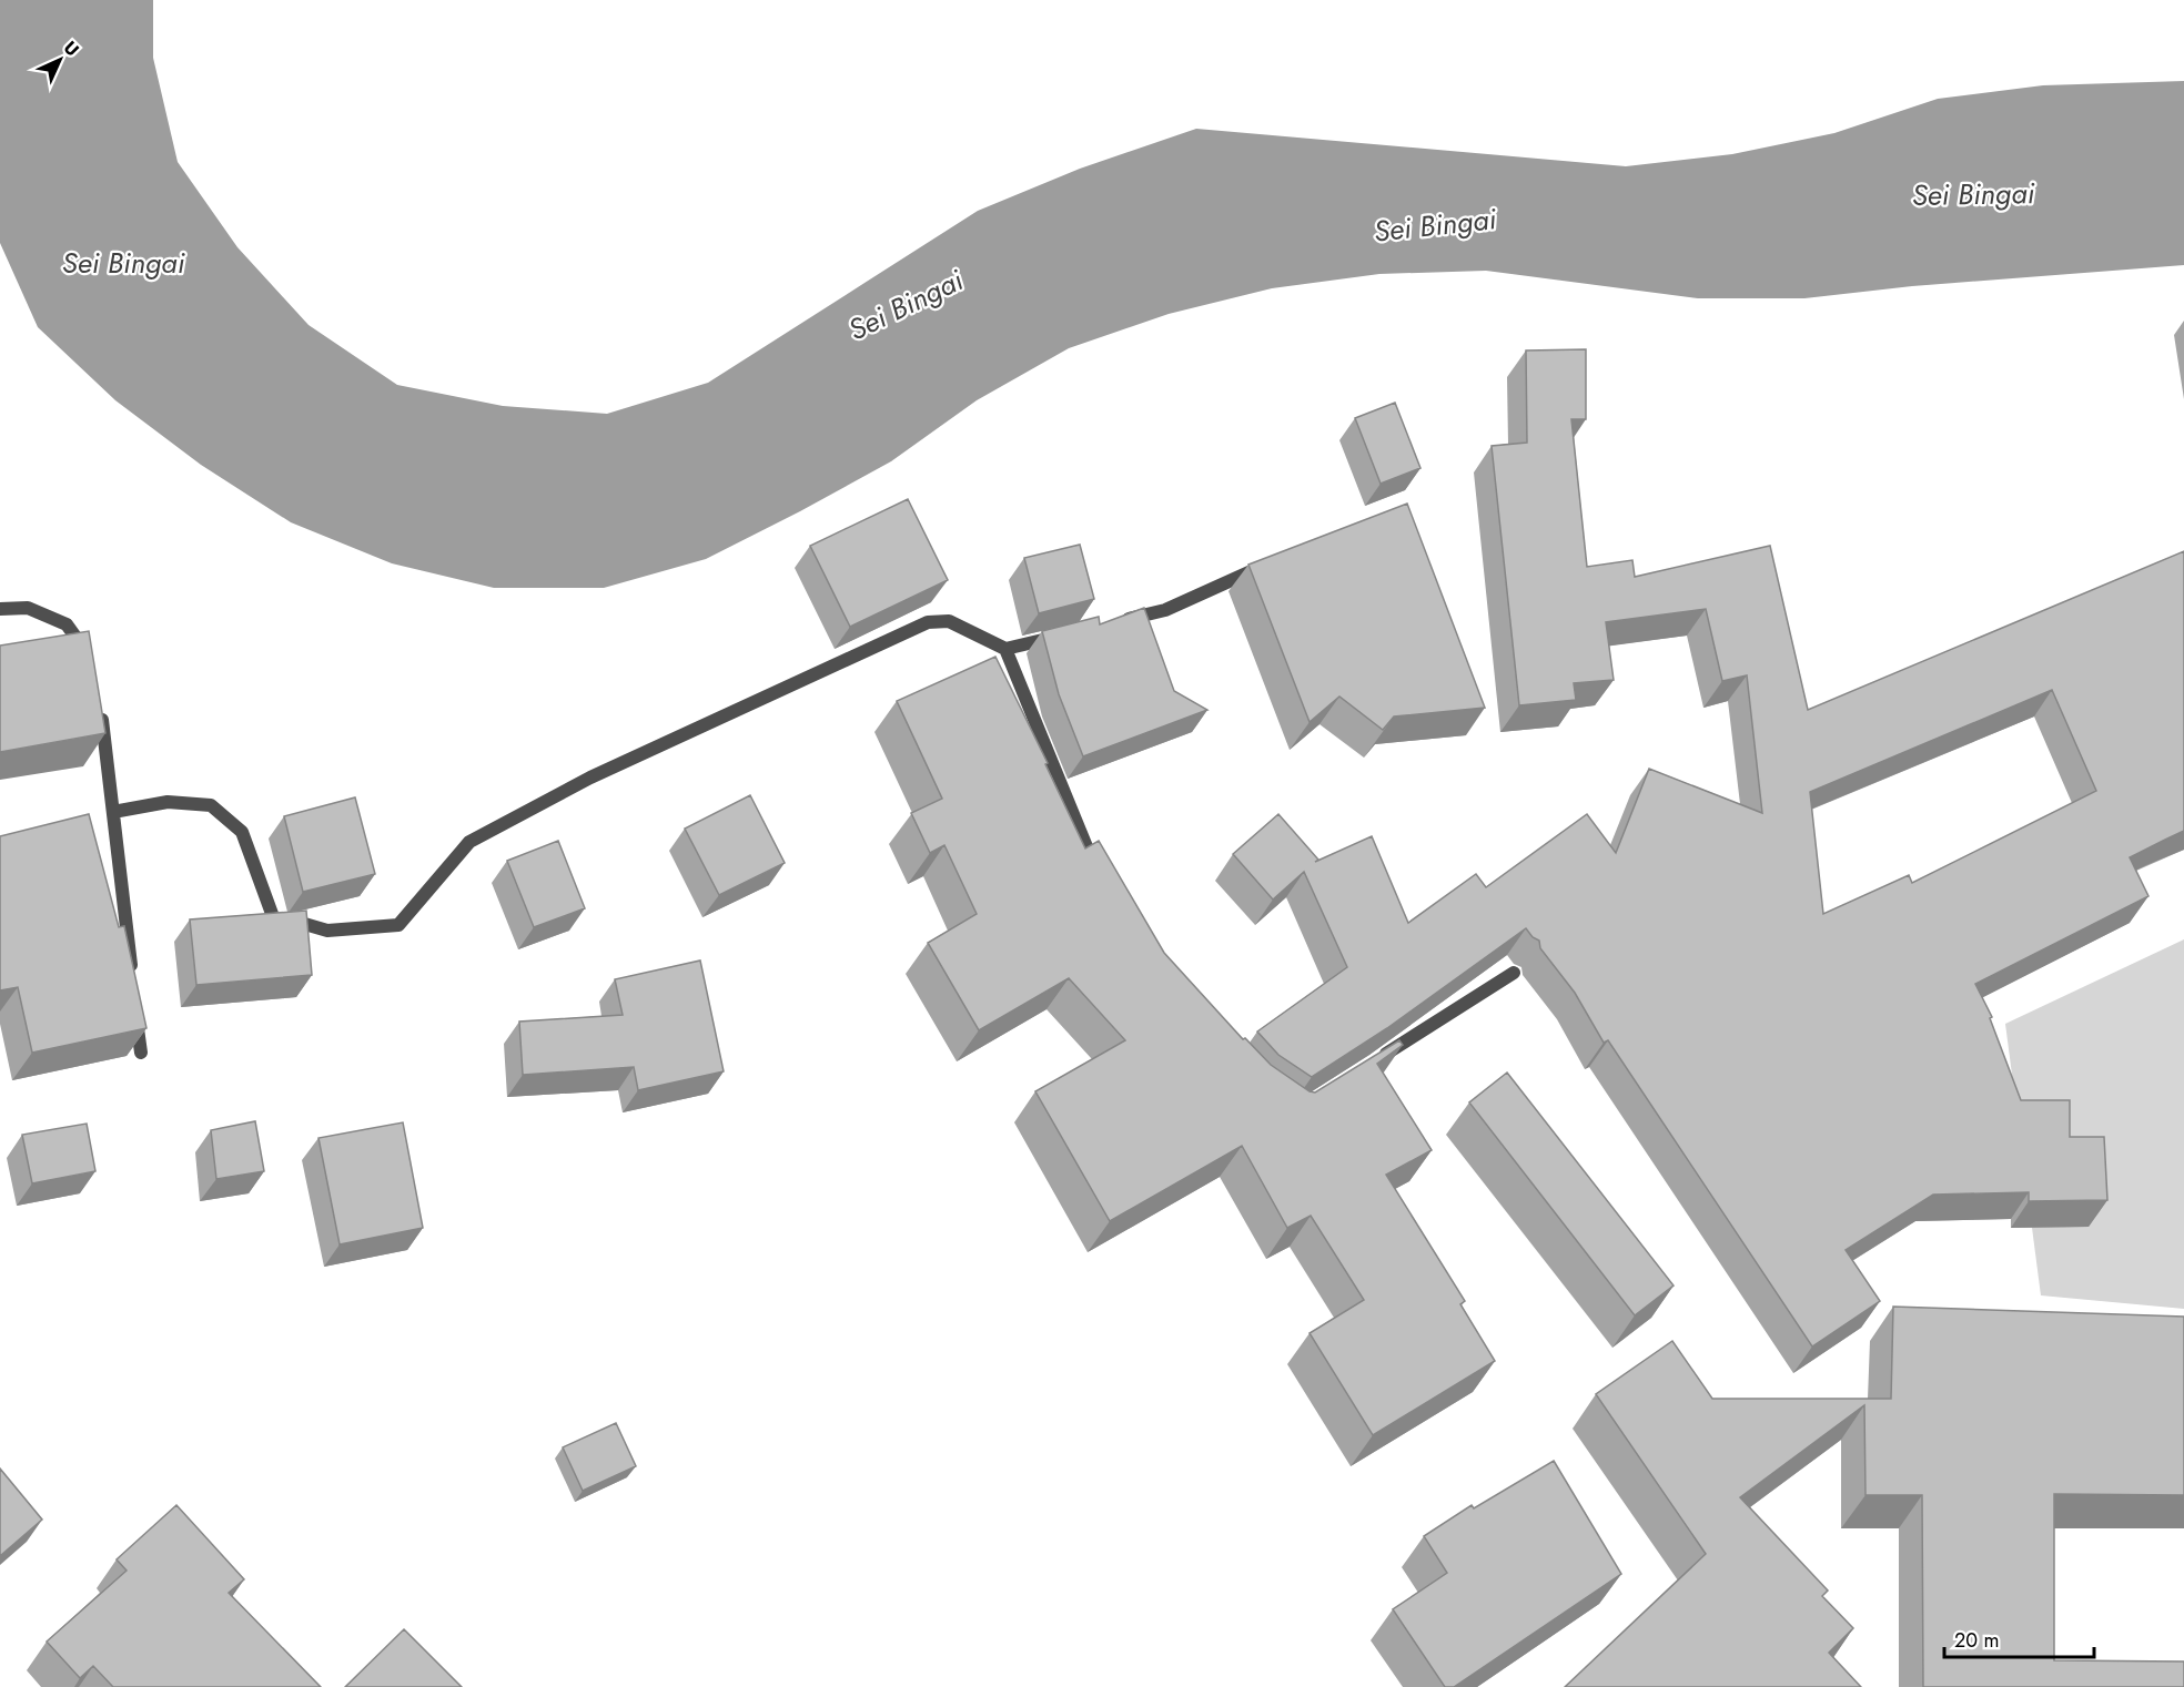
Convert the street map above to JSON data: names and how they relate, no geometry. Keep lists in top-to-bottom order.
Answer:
{
  "water": ["Sei Bingai"],
  "scale_bar": "20 m",
  "north": "top right"
}
